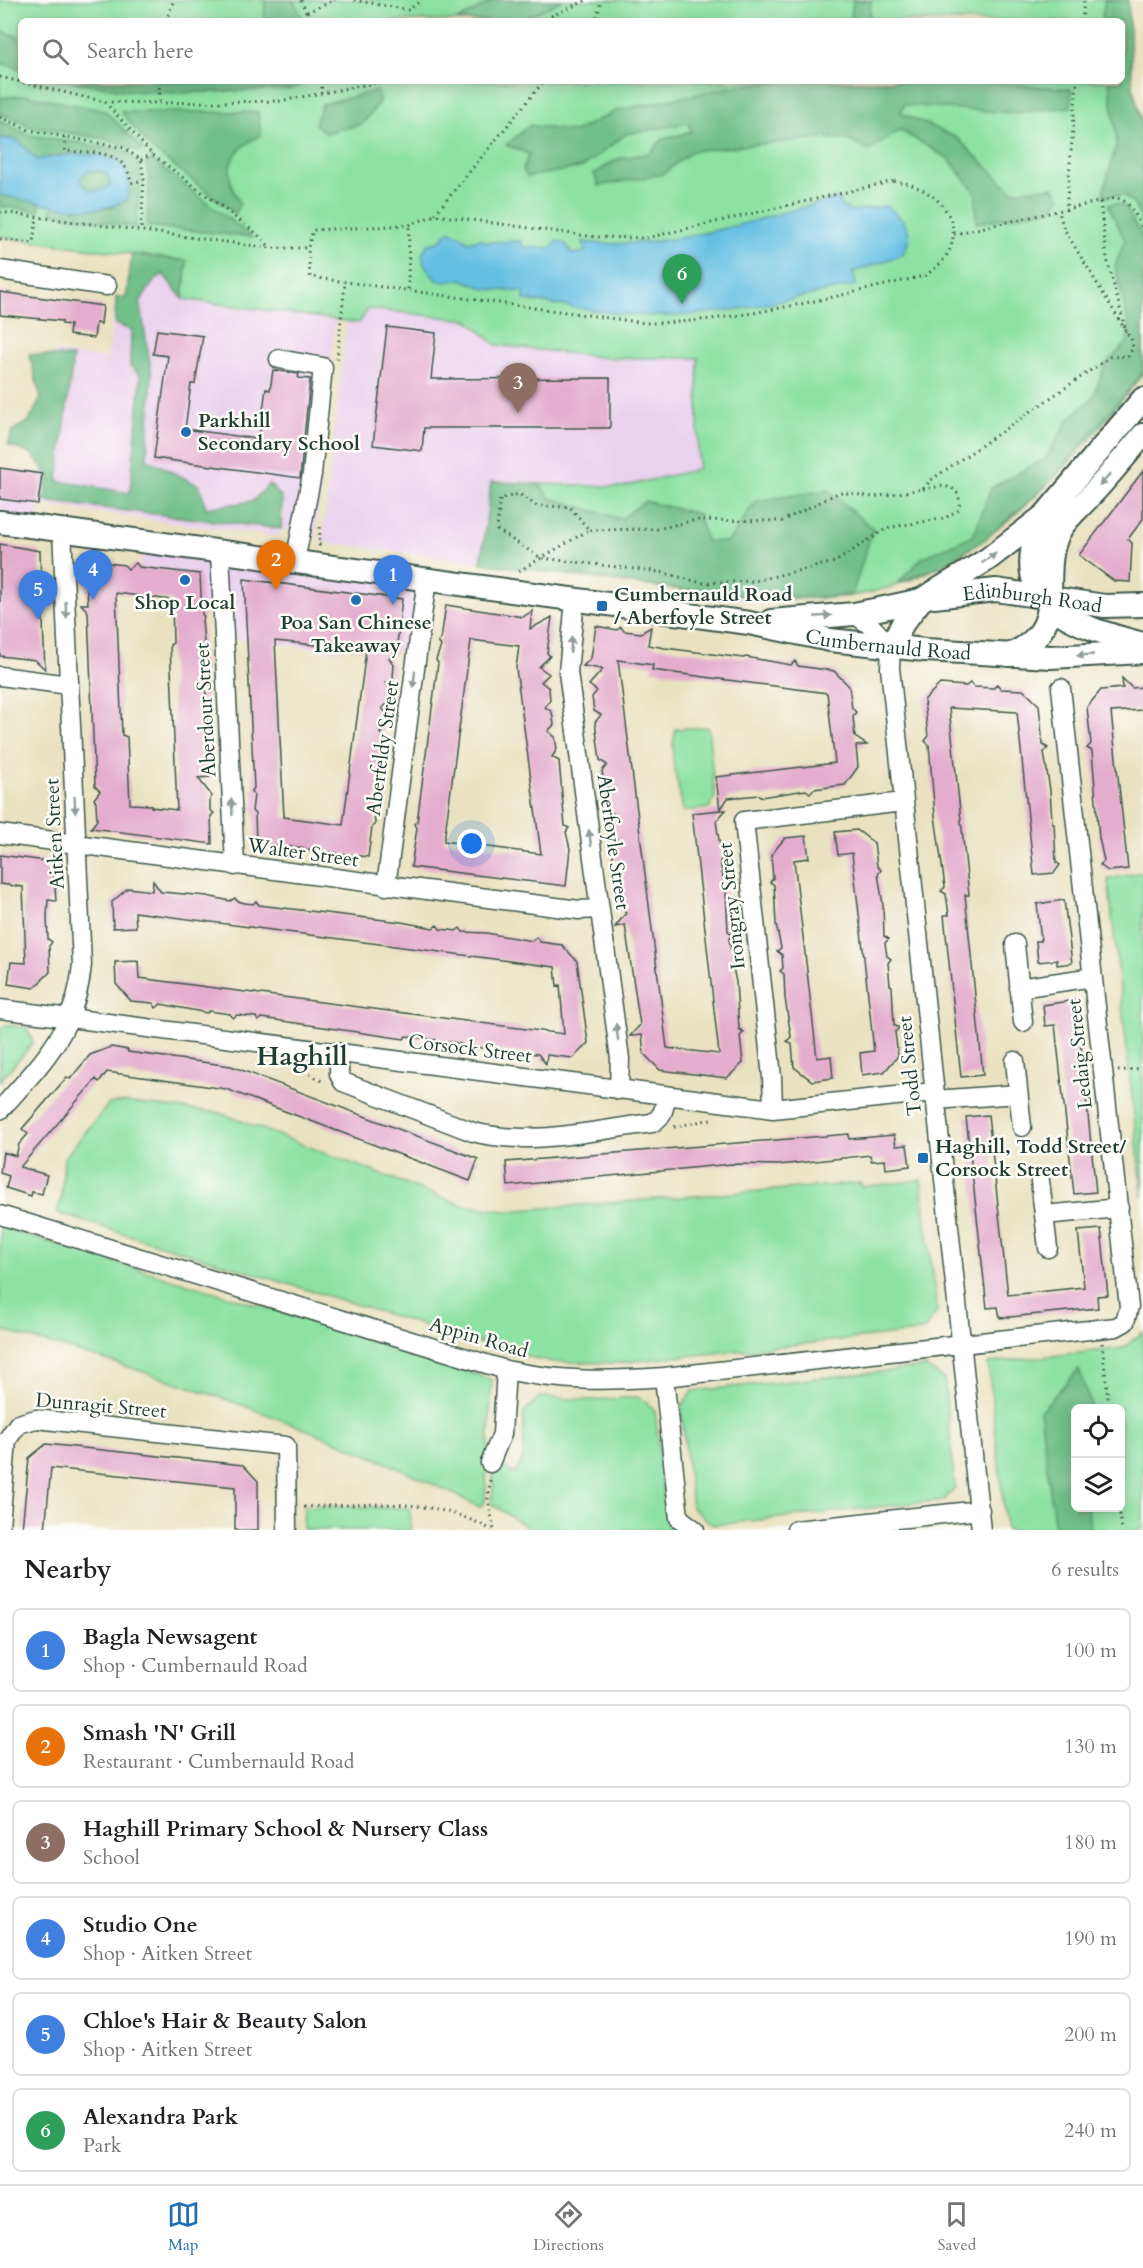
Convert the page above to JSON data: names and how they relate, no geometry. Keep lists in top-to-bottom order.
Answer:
{
  "streets": {
    "main road": ["Edinburgh Road", "Cumbernauld Road"],
    "street": [
      "Aberdour Street",
      "Aberfeldy Street",
      "Aitken Street",
      "Aberfoyle Street",
      "Walter Street",
      "Irongray Street",
      "Corsock Street",
      "Ledaig Street",
      "Todd Street",
      "Appin Road",
      "Dunragit Street"
    ]
  },
  "crossings": [
    ["Edinburgh Road", "Cumbernauld Road"],
    ["Cumbernauld Road", "Aberdour Street"],
    ["Cumbernauld Road", "Aberfeldy Street"],
    ["Cumbernauld Road", "Aitken Street"],
    ["Cumbernauld Road", "Aberfoyle Street"],
    ["Cumbernauld Road", "Todd Street"],
    ["Aberdour Street", "Walter Street"],
    ["Aberfeldy Street", "Walter Street"],
    ["Aitken Street", "Walter Street"],
    ["Aitken Street", "Corsock Street"],
    ["Aberfoyle Street", "Walter Street"],
    ["Aberfoyle Street", "Corsock Street"],
    ["Irongray Street", "Corsock Street"],
    ["Irongray Street", "Todd Street"],
    ["Corsock Street", "Todd Street"],
    ["Ledaig Street", "Todd Street"],
    ["Ledaig Street", "Appin Road"],
    ["Todd Street", "Appin Road"]
  ],
  "one_way": [
    "Aberdour Street",
    "Aberfeldy Street",
    "Aitken Street",
    "Aberfoyle Street"
  ],
  "districts": ["Haghill"],
  "places": {
    "other": ["Parkhill Secondary School", "Shop Local", "Poa San Chinese Takeaway"],
    "transit": ["Cumbernauld Road / Aberfoyle Street", "Haghill, Todd Street/ Corsock Street"]
  },
  "page": {
    "search": "Search here",
    "pins": [
      "6",
      "3",
      "2",
      "4",
      "1",
      "5"
    ],
    "heading": ["Nearby", "6 results"],
    "list": [
      {
        "mark": "1",
        "name": "Bagla Newsagent",
        "note": "Shop · Cumbernauld Road",
        "value": "100 m"
      },
      {
        "mark": "2",
        "name": "Smash 'N' Grill",
        "note": "Restaurant · Cumbernauld Road",
        "value": "130 m"
      },
      {
        "mark": "3",
        "name": "Haghill Primary School & Nursery Class",
        "note": "School",
        "value": "180 m"
      },
      {
        "mark": "4",
        "name": "Studio One",
        "note": "Shop · Aitken Street",
        "value": "190 m"
      },
      {
        "mark": "5",
        "name": "Chloe's Hair & Beauty Salon",
        "note": "Shop · Aitken Street",
        "value": "200 m"
      },
      {
        "mark": "6",
        "name": "Alexandra Park",
        "note": "Park",
        "value": "240 m"
      }
    ],
    "nav": ["Map", "Directions", "Saved"]
  }
}
